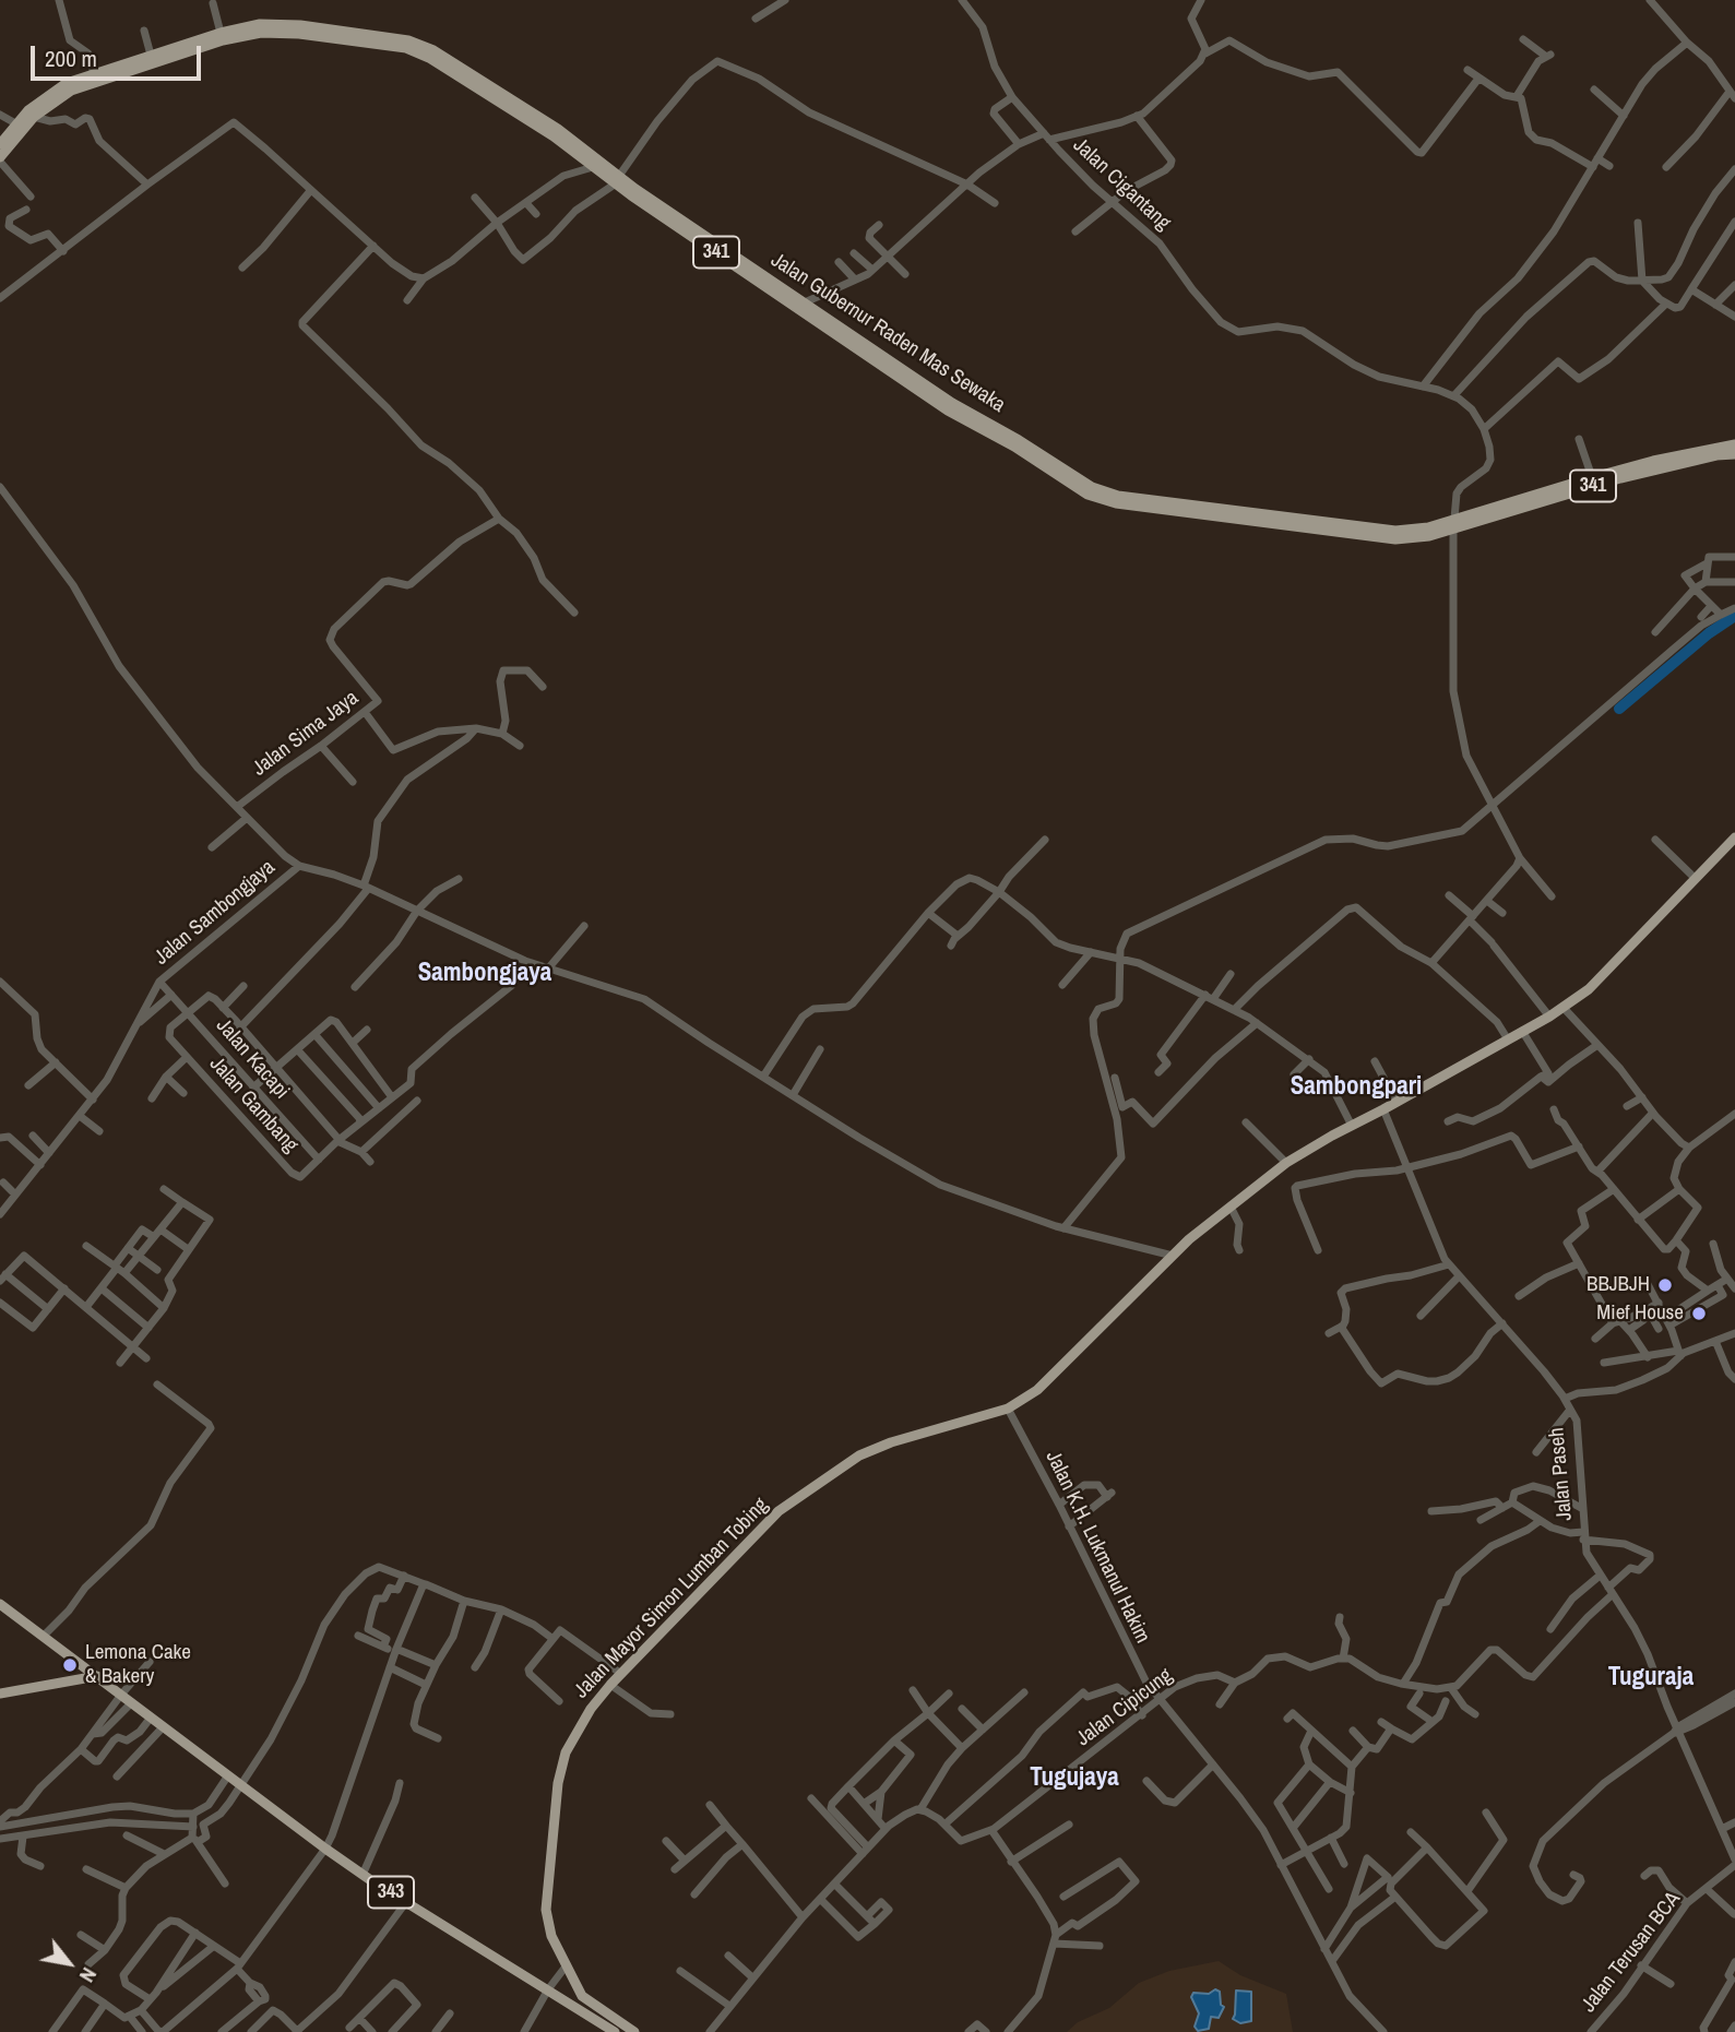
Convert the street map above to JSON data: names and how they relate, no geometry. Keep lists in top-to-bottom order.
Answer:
{
  "streets": {
    "main road": [
      "341",
      "Jalan Gubernur Raden Mas Sewaka",
      "Jalan Mayor Simon Lumban Tobing",
      "343"
    ],
    "street": [
      "Jalan Cigantang",
      "Jalan Sima Jaya",
      "Jalan Sambongjaya",
      "Jalan Kacapi",
      "Jalan Gambang",
      "Jalan Paseh",
      "Jalan K.H. Lukmanul Hakim",
      "Jalan Cipicung",
      "Jalan Terusan BCA"
    ]
  },
  "crossings": [
    ["341", "Jalan Gubernur Raden Mas Sewaka"],
    ["Jalan Sambongjaya", "Jalan Kacapi"],
    ["Jalan Kacapi", "Jalan Gambang"],
    ["Jalan Paseh", "Jalan Mayor Simon Lumban Tobing"],
    ["Jalan Paseh", "Jalan Terusan BCA"],
    ["Jalan K.H. Lukmanul Hakim", "Jalan Mayor Simon Lumban Tobing"],
    ["Jalan K.H. Lukmanul Hakim", "Jalan Cipicung"]
  ],
  "districts": [
    "Sambongjaya",
    "Sambongpari",
    "Tuguraja",
    "Tugujaya"
  ],
  "places": ["BBJBJH", "Mief House", "Lemona Cake & Bakery"],
  "scale_bar": "200 m",
  "north": "bottom right"
}
